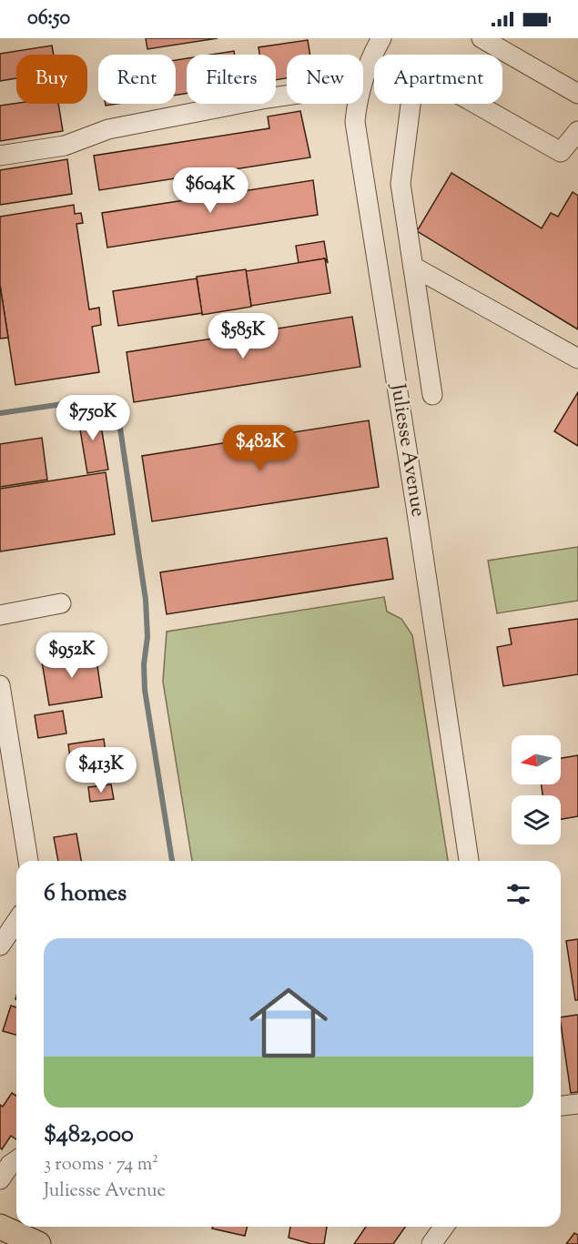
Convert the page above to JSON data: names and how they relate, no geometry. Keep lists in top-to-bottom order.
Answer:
{
  "streets": {
    "street": ["Juliesse Avenue"]
  },
  "north": "left",
  "page": {
    "status": "06:50",
    "chip": [
      "Buy",
      "Rent",
      "Filters",
      "New",
      "Apartment"
    ],
    "price": [
      "$604K",
      "$585K",
      "$750K",
      "$482K",
      "$952K",
      "$413K"
    ],
    "heading": "6 homes",
    "list": [
      {
        "name": "$482,000",
        "note": "3 rooms · 74 m² · Juliesse Avenue"
      }
    ]
  }
}
